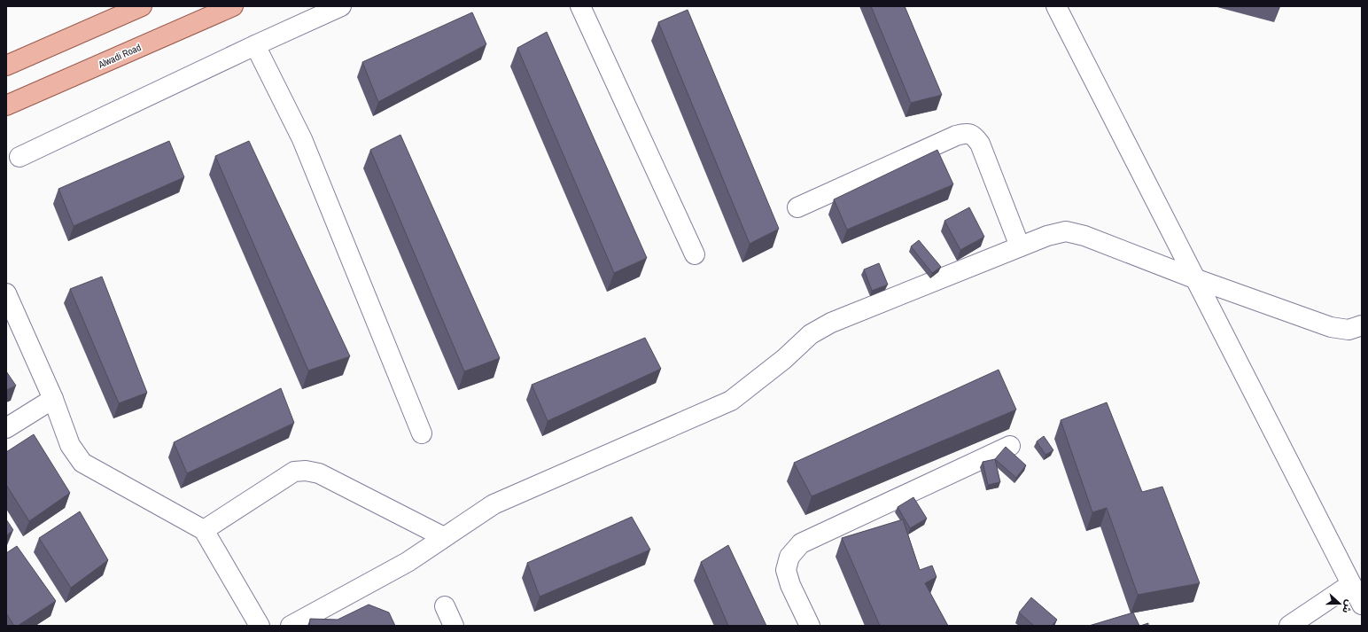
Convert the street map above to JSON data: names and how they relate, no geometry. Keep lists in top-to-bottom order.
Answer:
{
  "streets": {
    "main road": ["Alwadi Road"]
  },
  "north": "right"
}
